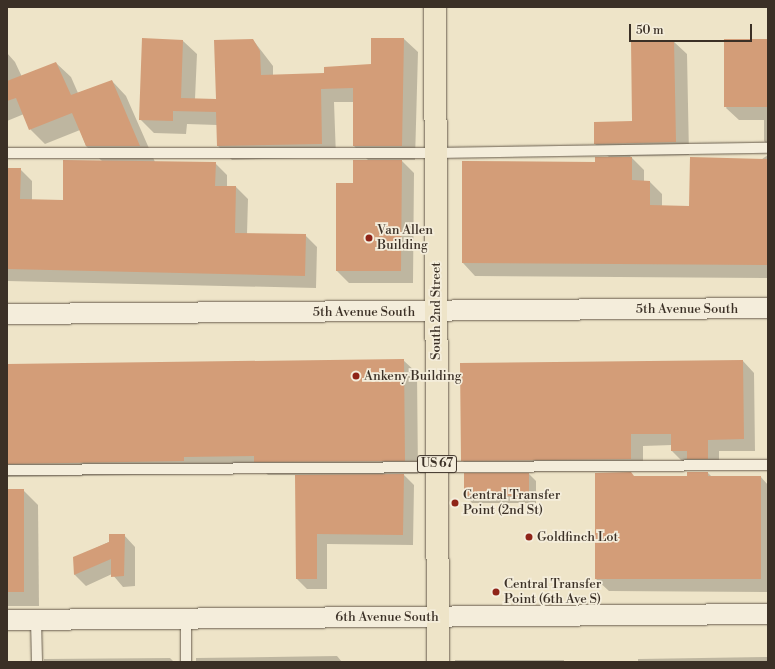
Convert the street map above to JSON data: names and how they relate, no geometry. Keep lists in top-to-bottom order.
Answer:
{
  "streets": {
    "main road": ["South 2nd Street", "US 67"],
    "street": ["5th Avenue South", "6th Avenue South"]
  },
  "crossings": [
    ["5th Avenue South", "South 2nd Street"],
    ["South 2nd Street", "6th Avenue South"]
  ],
  "places": [
    "Van Allen Building",
    "Ankeny Building",
    "Central Transfer Point (2nd St)",
    "Goldfinch Lot",
    "Central Transfer Point (6th Ave S)"
  ],
  "scale_bar": "50 m"
}
